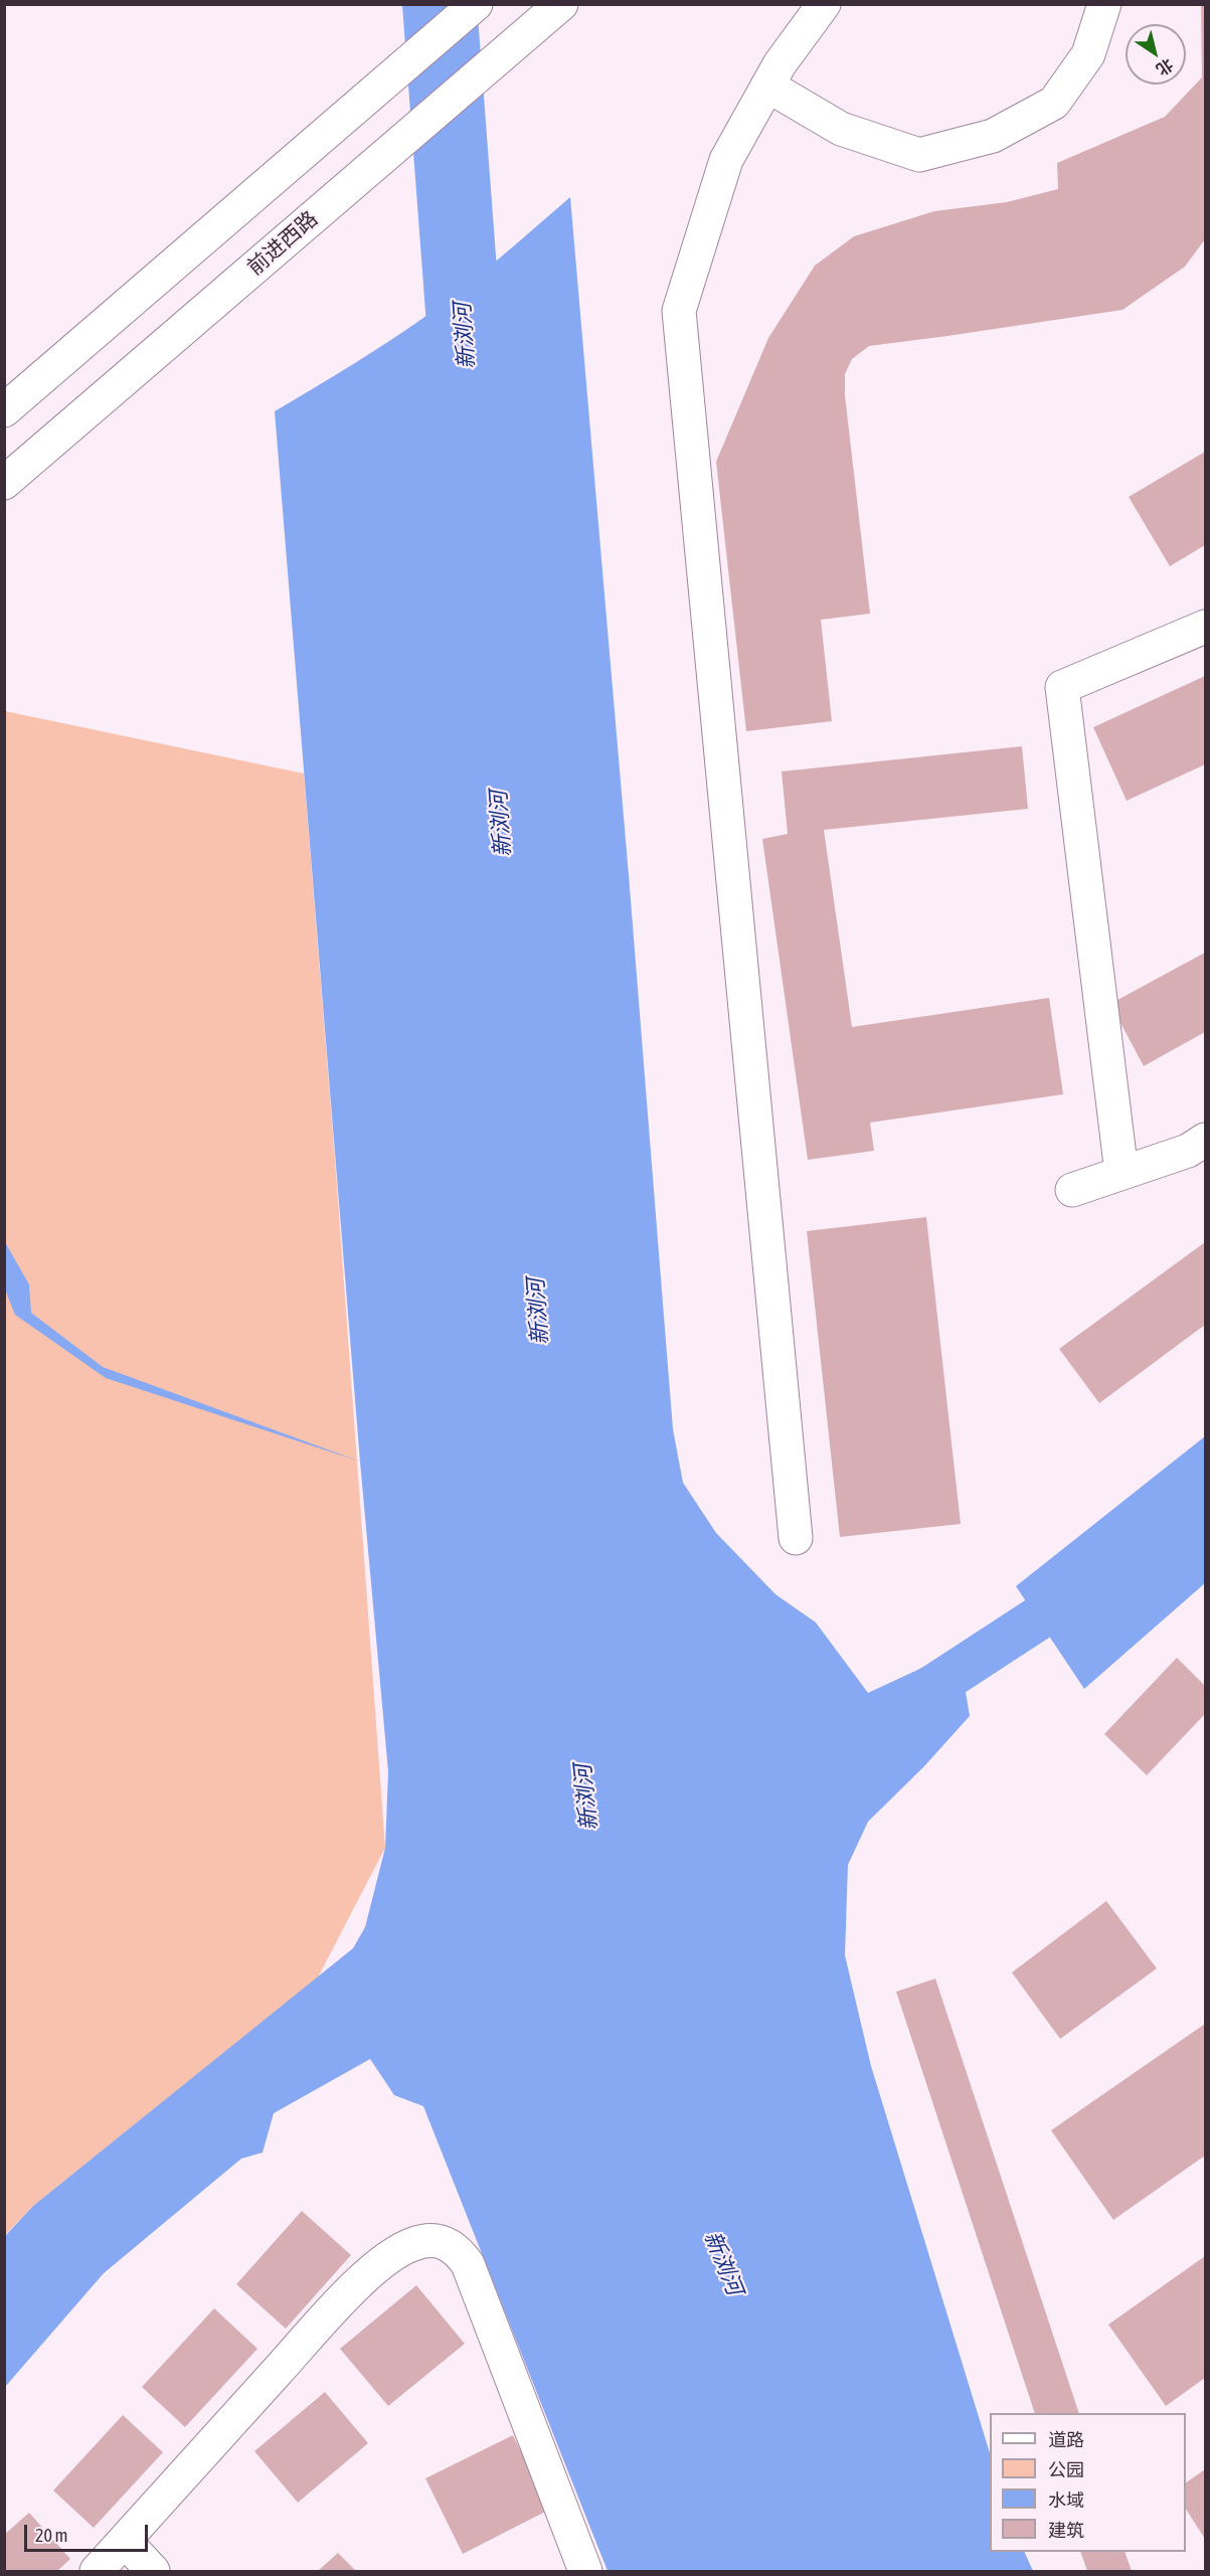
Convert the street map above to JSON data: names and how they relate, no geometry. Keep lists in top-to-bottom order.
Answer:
{
  "streets": {
    "street": ["前进西路"]
  },
  "water": ["新浏河"],
  "legend": [
    "道路",
    "公园",
    "水域",
    "建筑"
  ],
  "scale_bar": "20 m",
  "north": "bottom right"
}
